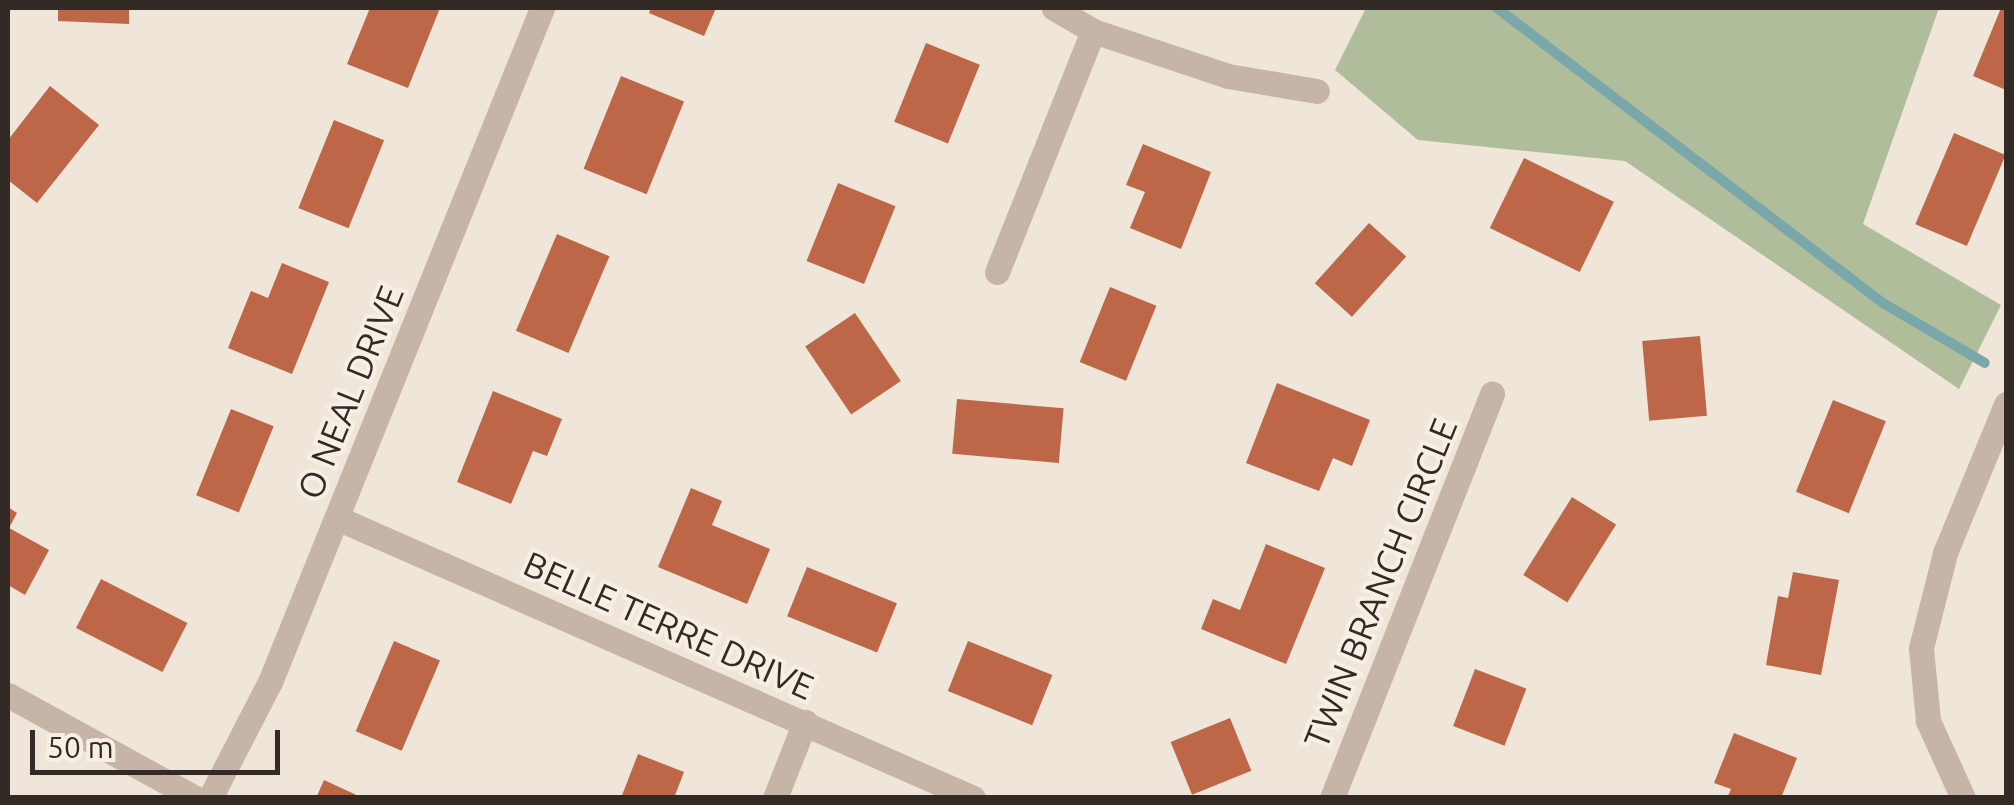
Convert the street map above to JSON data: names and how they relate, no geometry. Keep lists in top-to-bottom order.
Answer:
{
  "streets": {
    "street": ["O NEAL DRIVE", "TWIN BRANCH CIRCLE", "BELLE TERRE DRIVE"]
  },
  "crossings": [
    ["O NEAL DRIVE", "BELLE TERRE DRIVE"]
  ],
  "scale_bar": "50 m"
}
